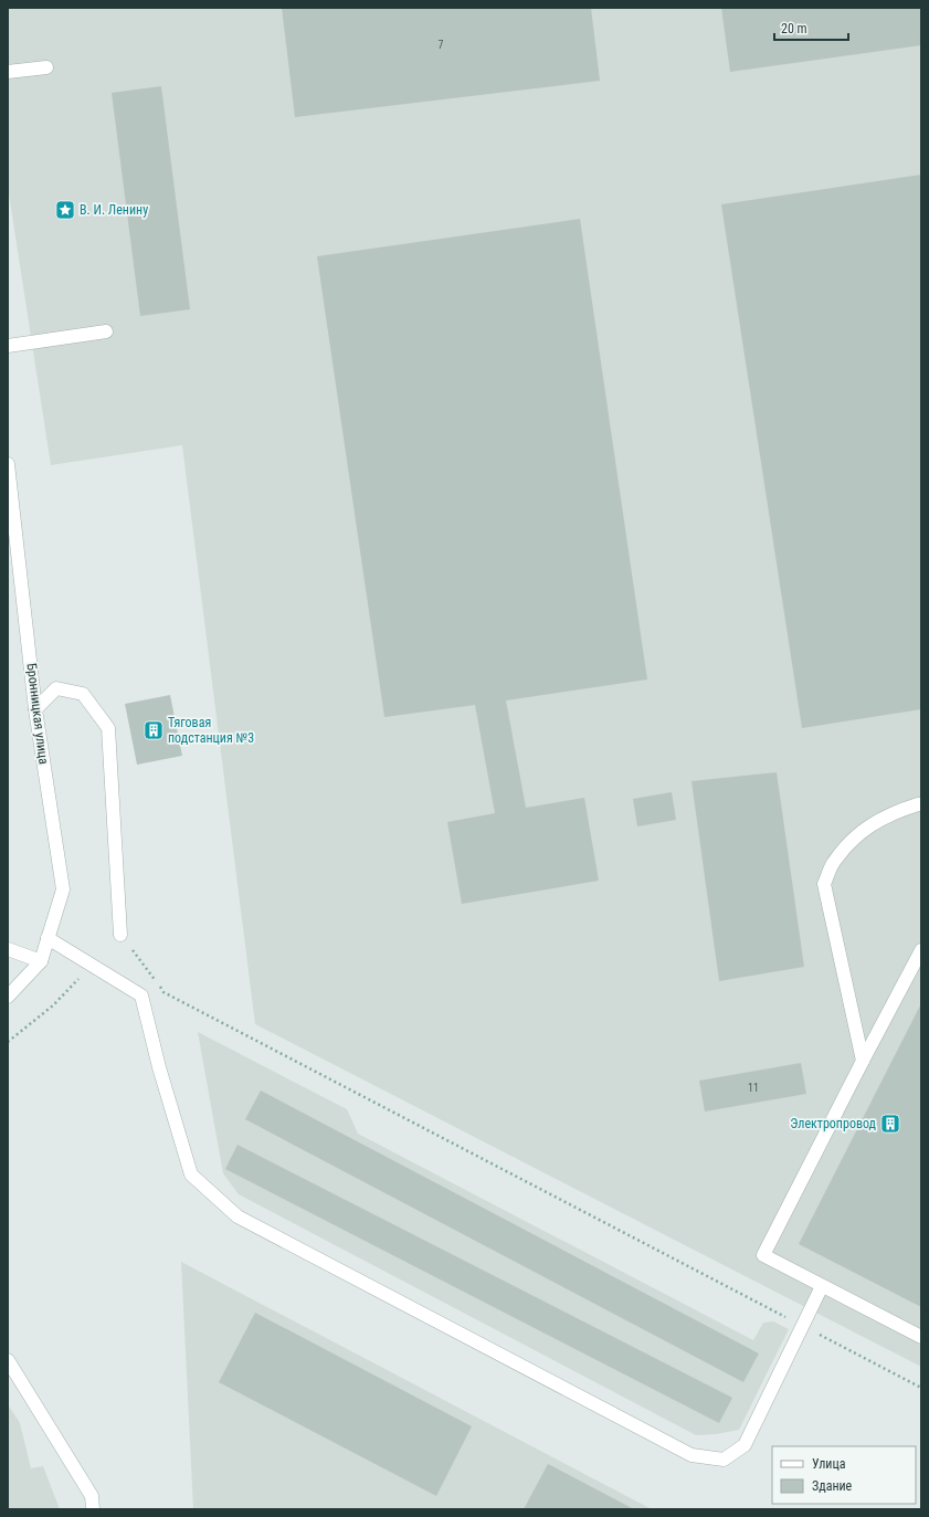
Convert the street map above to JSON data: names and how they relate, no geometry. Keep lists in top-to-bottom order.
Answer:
{
  "streets": {
    "street": ["Бронницкая улица"]
  },
  "places": {
    "place": ["В. И. Ленину"],
    "building": ["Тяговая подстанция №3", "Электропровод"]
  },
  "house_numbers": ["7", "11"],
  "legend": ["Улица", "Здание"],
  "scale_bar": "20 m"
}
